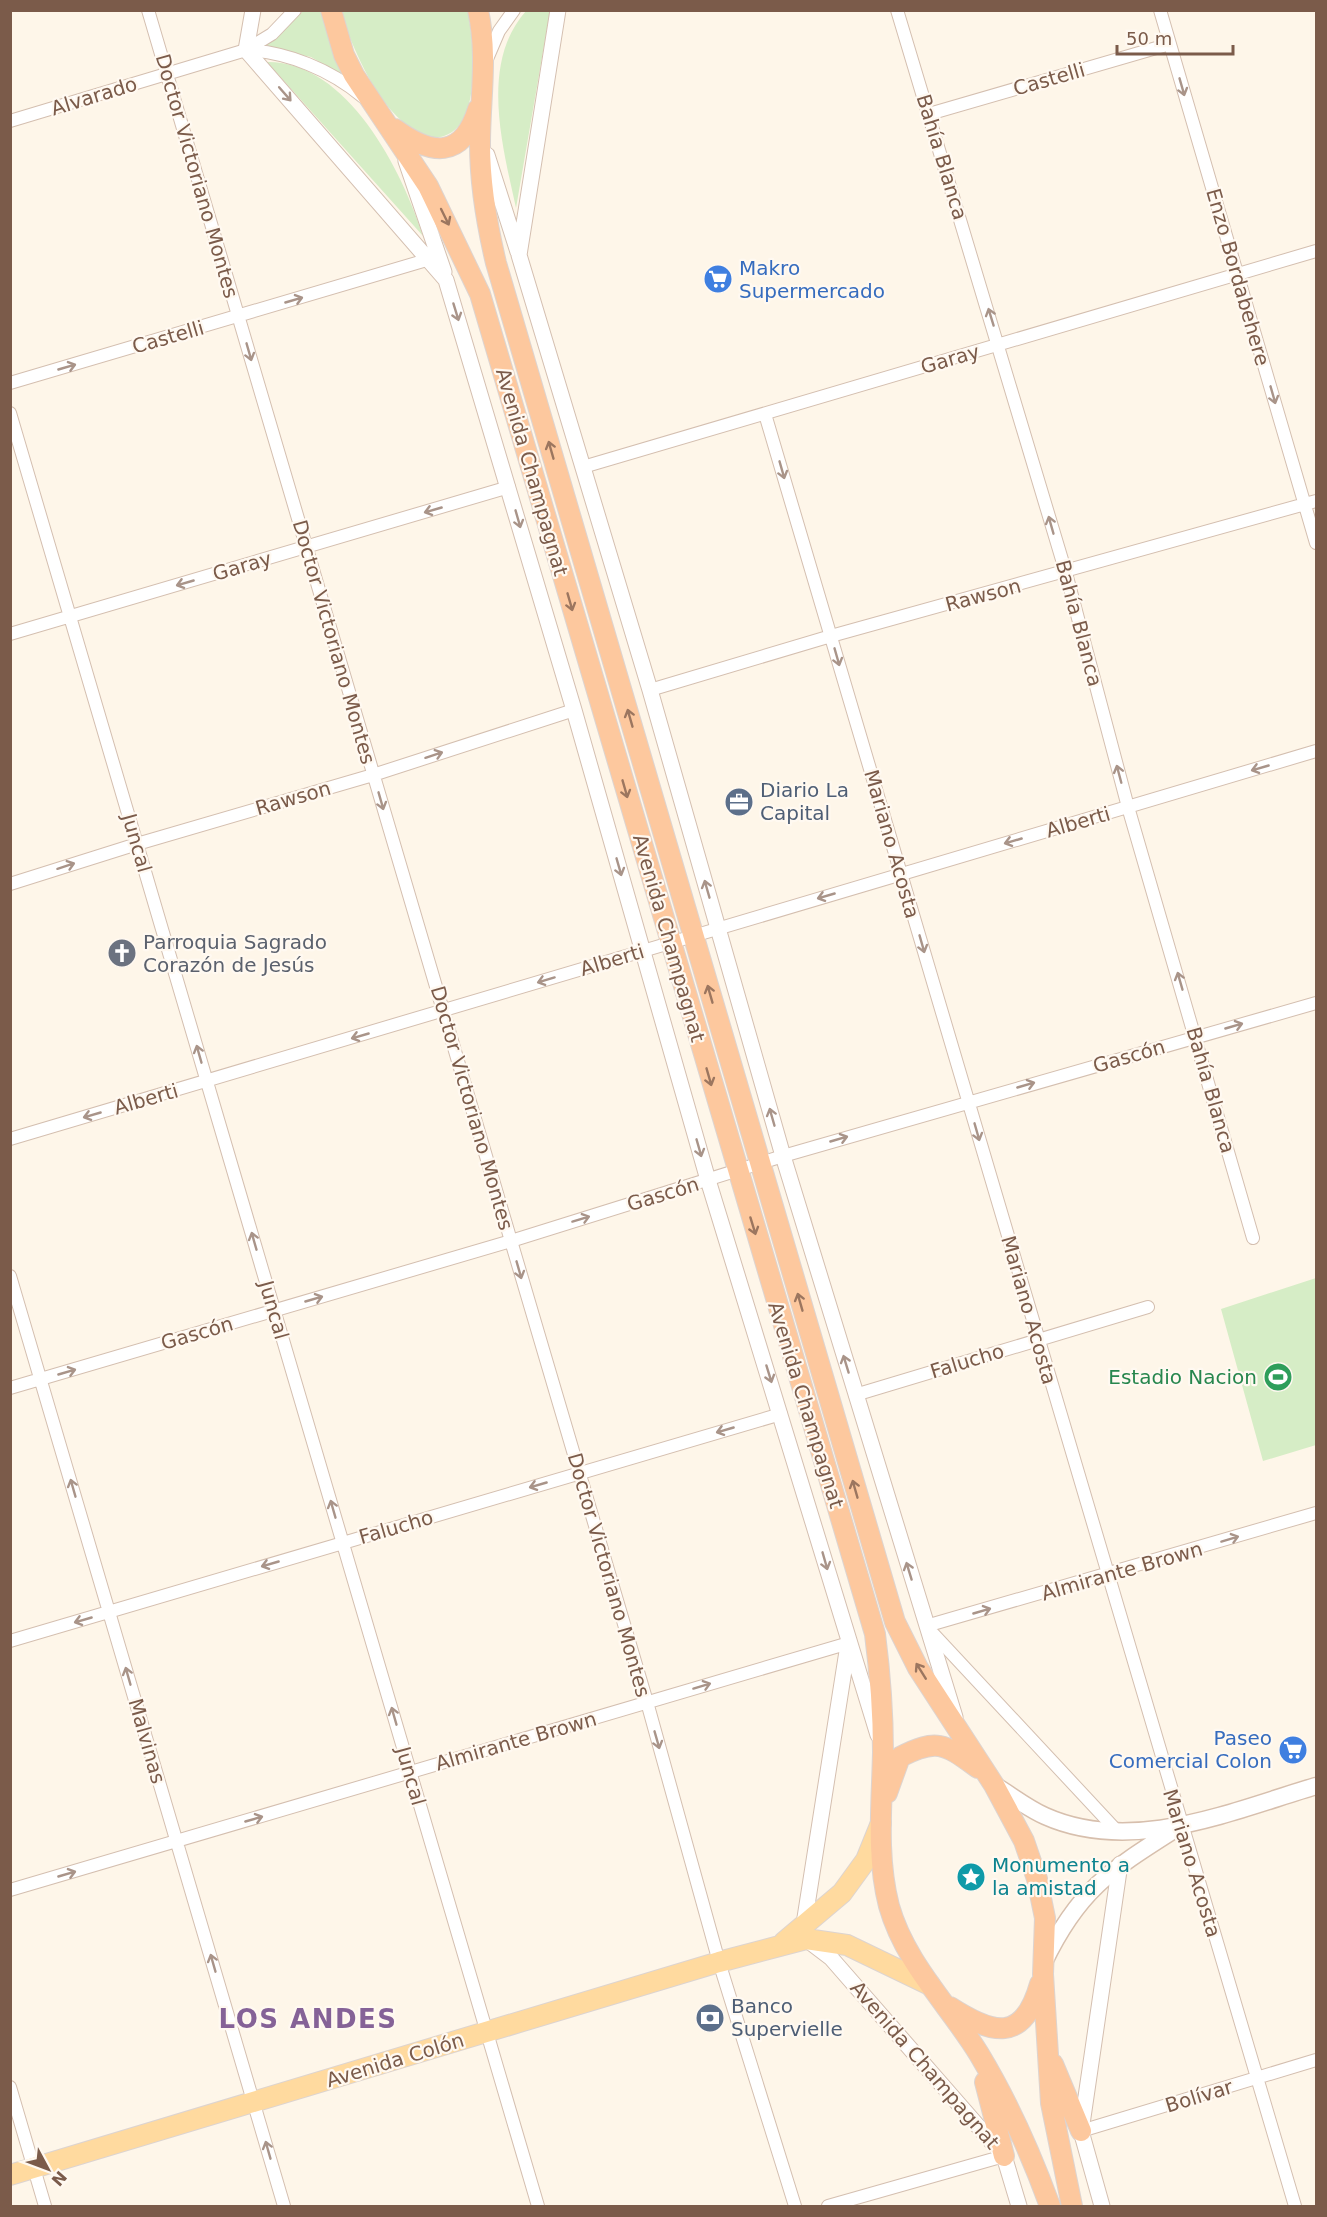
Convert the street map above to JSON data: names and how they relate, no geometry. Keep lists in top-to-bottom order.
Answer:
{
  "streets": {
    "highway": ["Avenida Champagnat", "Avenida Colón"],
    "street": [
      "Castelli",
      "Alvarado",
      "Bahía Blanca",
      "Doctor Victoriano Montes",
      "Enzo Bordabehere",
      "Garay",
      "Rawson",
      "Alberti",
      "Juncal",
      "Mariano Acosta",
      "Gascón",
      "Falucho",
      "Almirante Brown",
      "Malvinas",
      "Bolívar"
    ]
  },
  "crossings": [
    ["Castelli", "Bahía Blanca"],
    ["Castelli", "Doctor Victoriano Montes"],
    ["Castelli", "Enzo Bordabehere"],
    ["Castelli", "Avenida Champagnat"],
    ["Alvarado", "Doctor Victoriano Montes"],
    ["Alvarado", "Avenida Champagnat"],
    ["Bahía Blanca", "Garay"],
    ["Bahía Blanca", "Rawson"],
    ["Bahía Blanca", "Alberti"],
    ["Bahía Blanca", "Gascón"],
    ["Doctor Victoriano Montes", "Garay"],
    ["Doctor Victoriano Montes", "Rawson"],
    ["Doctor Victoriano Montes", "Alberti"],
    ["Doctor Victoriano Montes", "Gascón"],
    ["Doctor Victoriano Montes", "Falucho"],
    ["Doctor Victoriano Montes", "Almirante Brown"],
    ["Doctor Victoriano Montes", "Avenida Colón"],
    ["Enzo Bordabehere", "Garay"],
    ["Enzo Bordabehere", "Rawson"],
    ["Garay", "Avenida Champagnat"],
    ["Garay", "Juncal"],
    ["Garay", "Mariano Acosta"],
    ["Avenida Champagnat", "Rawson"],
    ["Avenida Champagnat", "Alberti"],
    ["Avenida Champagnat", "Gascón"],
    ["Avenida Champagnat", "Falucho"],
    ["Avenida Champagnat", "Almirante Brown"],
    ["Avenida Champagnat", "Avenida Colón"],
    ["Rawson", "Juncal"],
    ["Rawson", "Mariano Acosta"],
    ["Alberti", "Juncal"],
    ["Alberti", "Mariano Acosta"],
    ["Juncal", "Gascón"],
    ["Juncal", "Falucho"],
    ["Juncal", "Almirante Brown"],
    ["Juncal", "Avenida Colón"],
    ["Mariano Acosta", "Gascón"],
    ["Mariano Acosta", "Falucho"],
    ["Mariano Acosta", "Almirante Brown"],
    ["Mariano Acosta", "Avenida Colón"],
    ["Mariano Acosta", "Bolívar"],
    ["Gascón", "Malvinas"],
    ["Falucho", "Malvinas"],
    ["Almirante Brown", "Malvinas"],
    ["Malvinas", "Avenida Colón"]
  ],
  "one_way": [
    "Castelli",
    "Bahía Blanca",
    "Doctor Victoriano Montes",
    "Enzo Bordabehere",
    "Garay",
    "Alberti",
    "Juncal",
    "Mariano Acosta",
    "Gascón",
    "Falucho",
    "Almirante Brown",
    "Malvinas"
  ],
  "districts": ["LOS ANDES"],
  "places": {
    "supermarket": ["Makro Supermercado", "Paseo Comercial Colon"],
    "office": ["Diario La Capital"],
    "church": ["Parroquia Sagrado Corazón de Jesús"],
    "sports": ["Estadio Nacion"],
    "place": ["Monumento a la amistad"],
    "bank": ["Banco Supervielle"]
  },
  "scale_bar": "50 m",
  "north": "bottom right"
}
